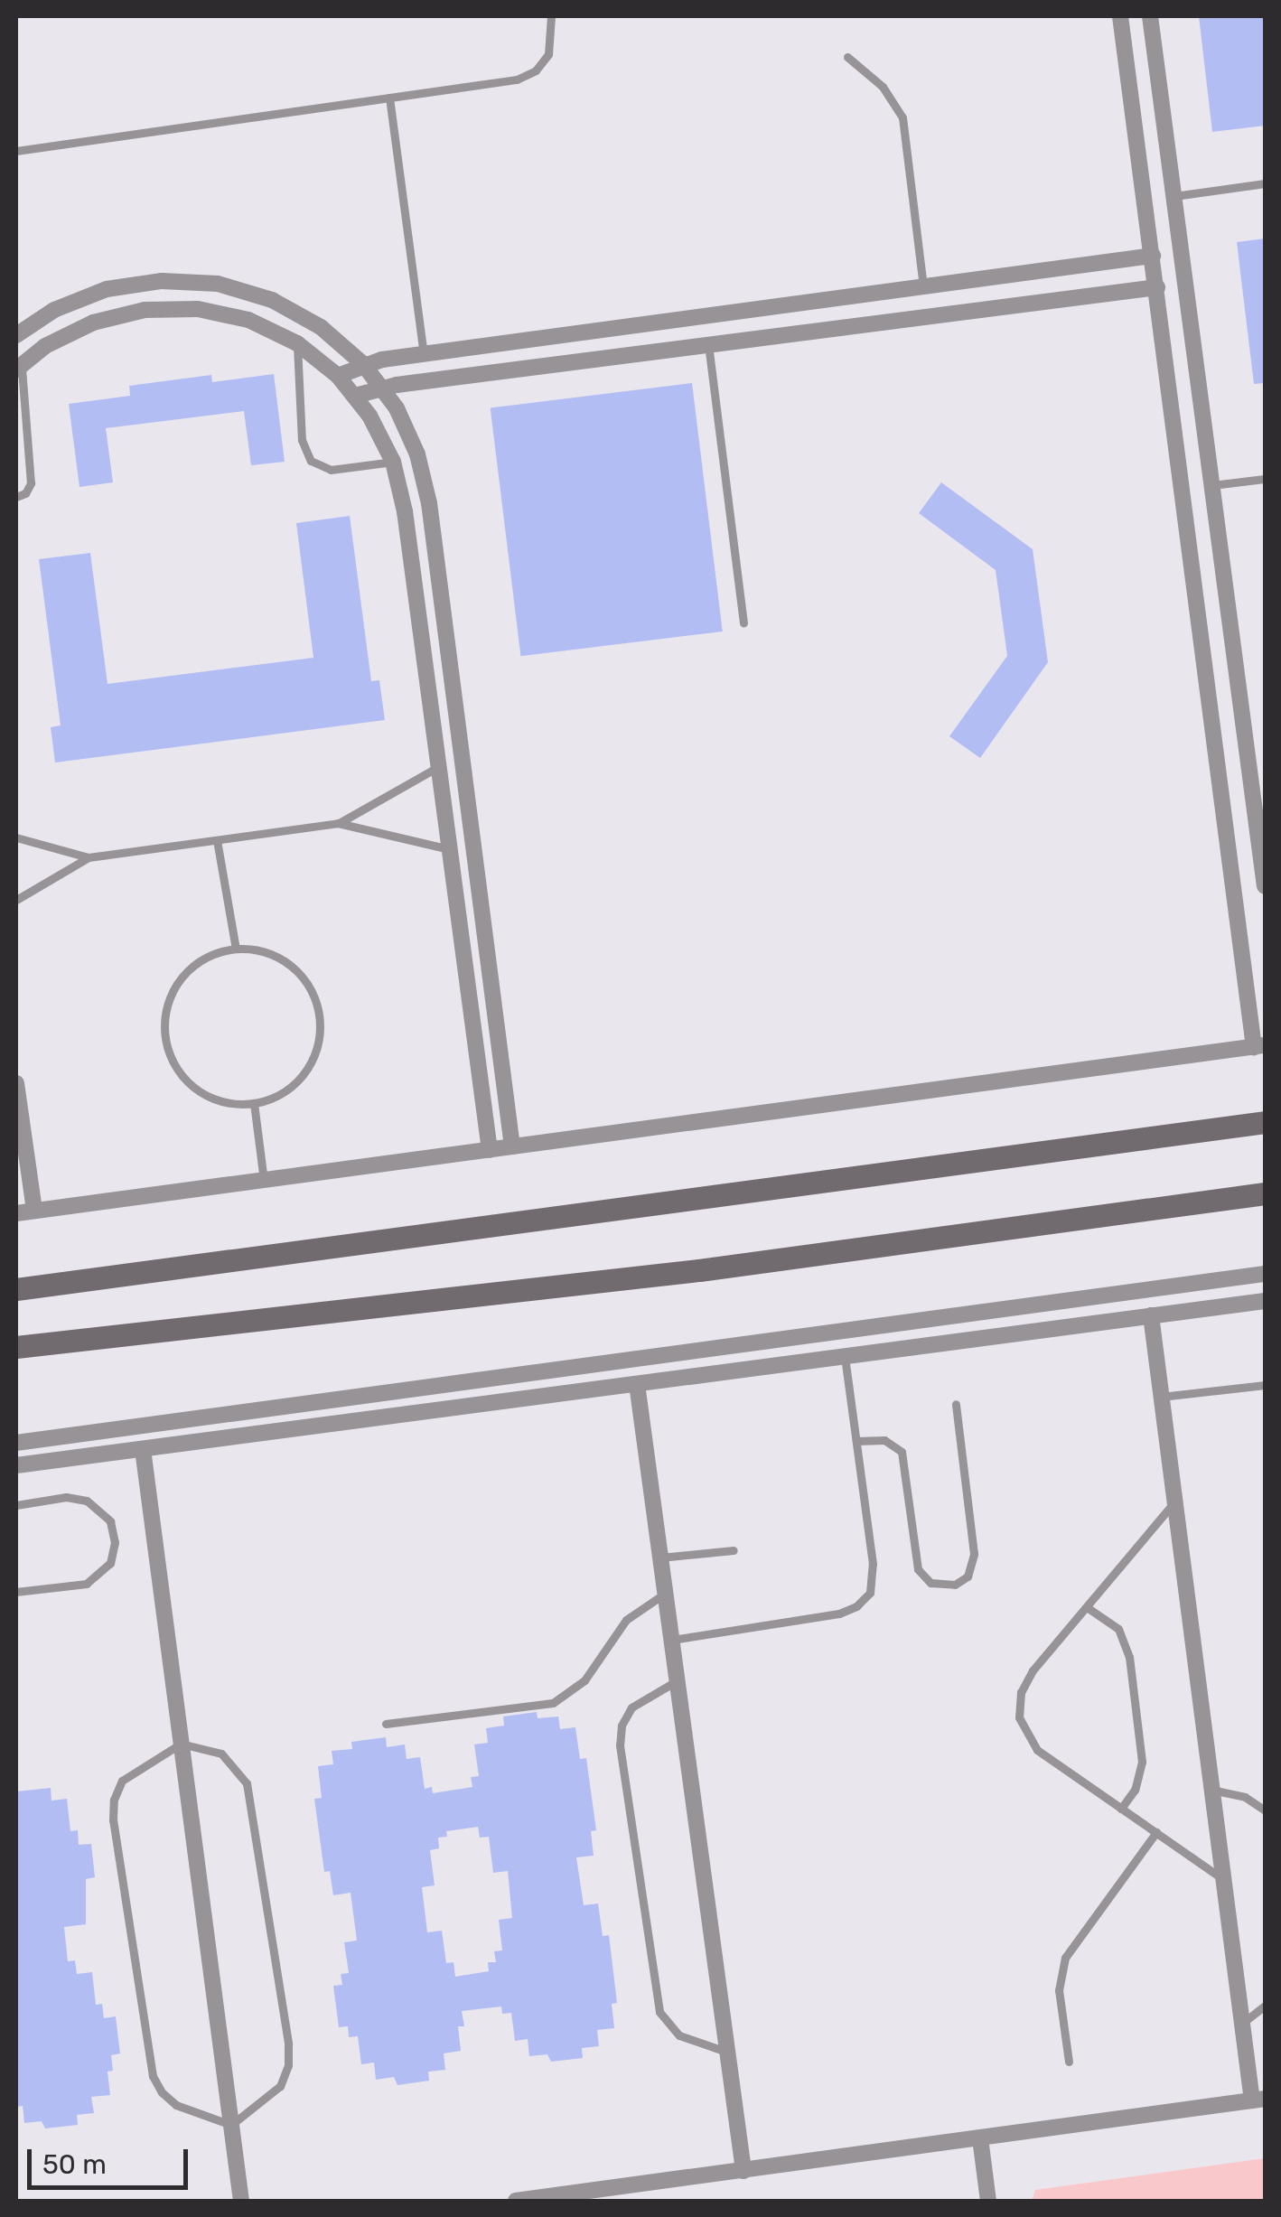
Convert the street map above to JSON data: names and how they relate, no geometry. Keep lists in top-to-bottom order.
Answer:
{
  "scale_bar": "50 m"
}
